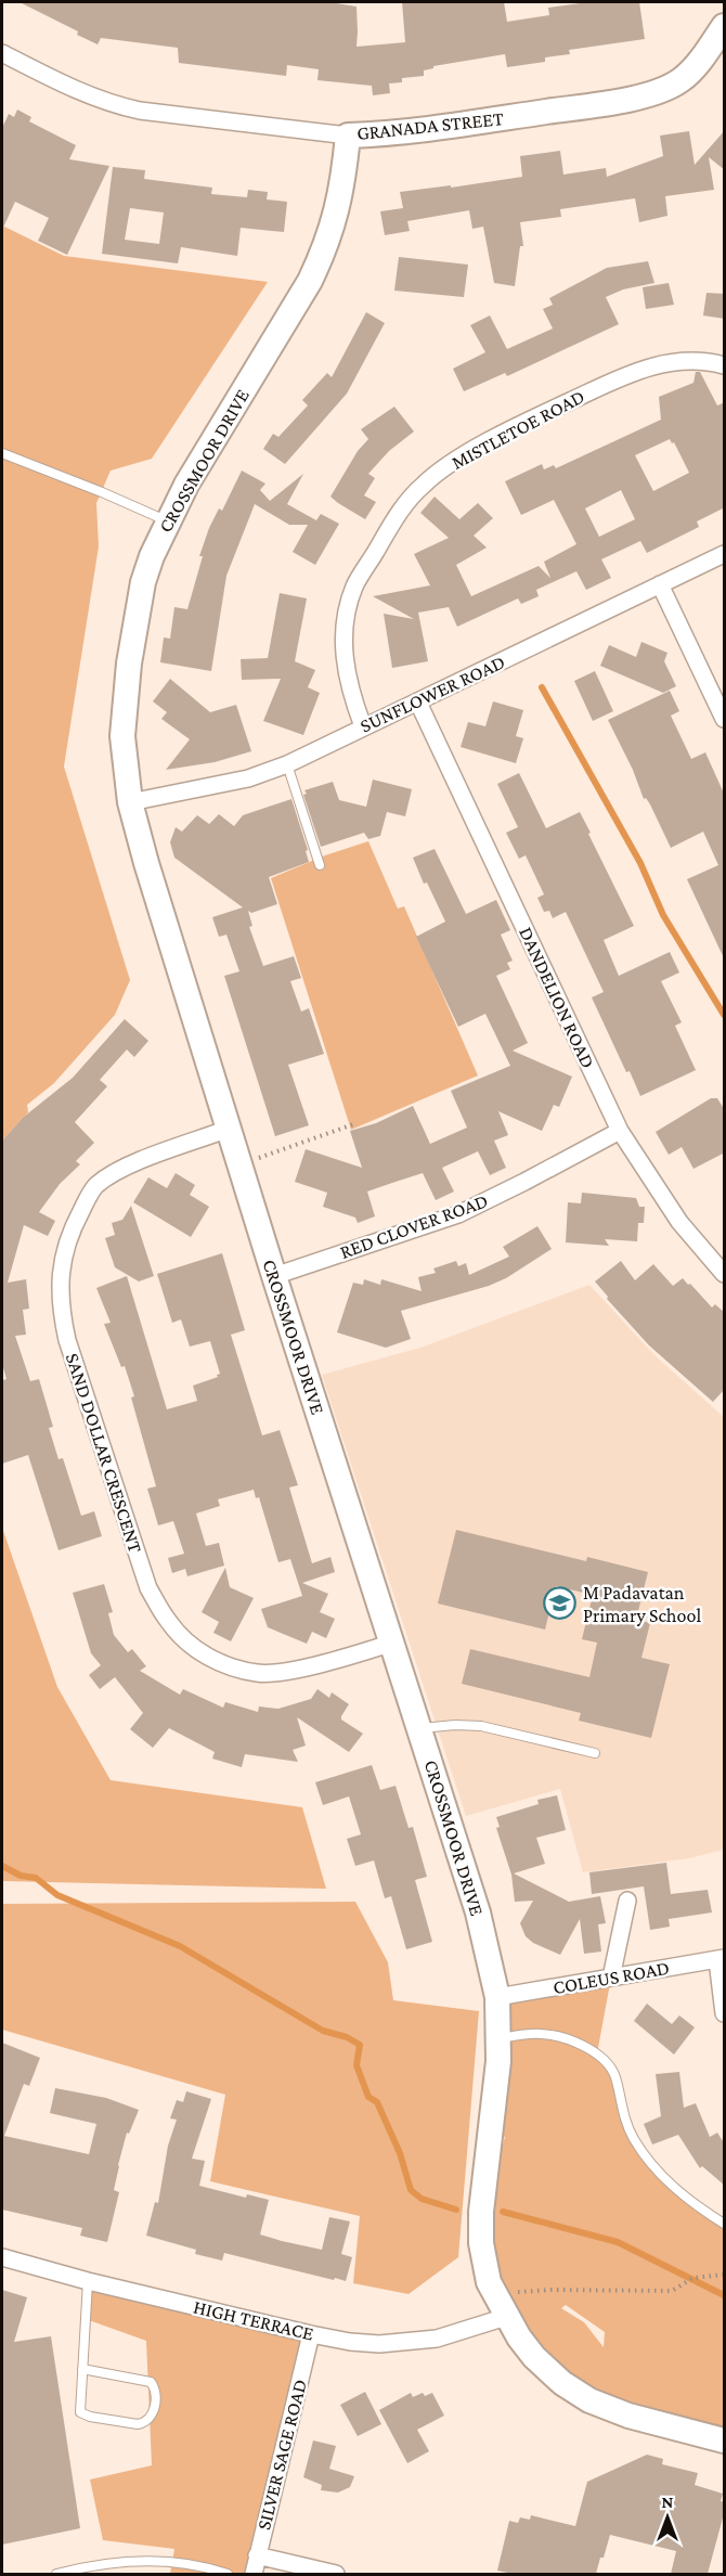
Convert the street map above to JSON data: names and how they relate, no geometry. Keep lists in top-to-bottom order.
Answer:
{
  "streets": {
    "street": [
      "GRANADA STREET",
      "MISTLETOE ROAD",
      "CROSSMOOR DRIVE",
      "SUNFLOWER ROAD",
      "DANDELION ROAD",
      "RED CLOVER ROAD",
      "SAND DOLLAR CRESCENT",
      "COLEUS ROAD",
      "HIGH TERRACE",
      "SILVER SAGE ROAD"
    ]
  },
  "crossings": [
    ["GRANADA STREET", "CROSSMOOR DRIVE"],
    ["MISTLETOE ROAD", "SUNFLOWER ROAD"],
    ["CROSSMOOR DRIVE", "SUNFLOWER ROAD"],
    ["CROSSMOOR DRIVE", "RED CLOVER ROAD"],
    ["CROSSMOOR DRIVE", "SAND DOLLAR CRESCENT"],
    ["CROSSMOOR DRIVE", "COLEUS ROAD"],
    ["CROSSMOOR DRIVE", "HIGH TERRACE"],
    ["SUNFLOWER ROAD", "DANDELION ROAD"],
    ["DANDELION ROAD", "RED CLOVER ROAD"],
    ["HIGH TERRACE", "SILVER SAGE ROAD"]
  ],
  "places": {
    "school or university": ["M Padavatan Primary School"]
  },
  "north": "top"
}
